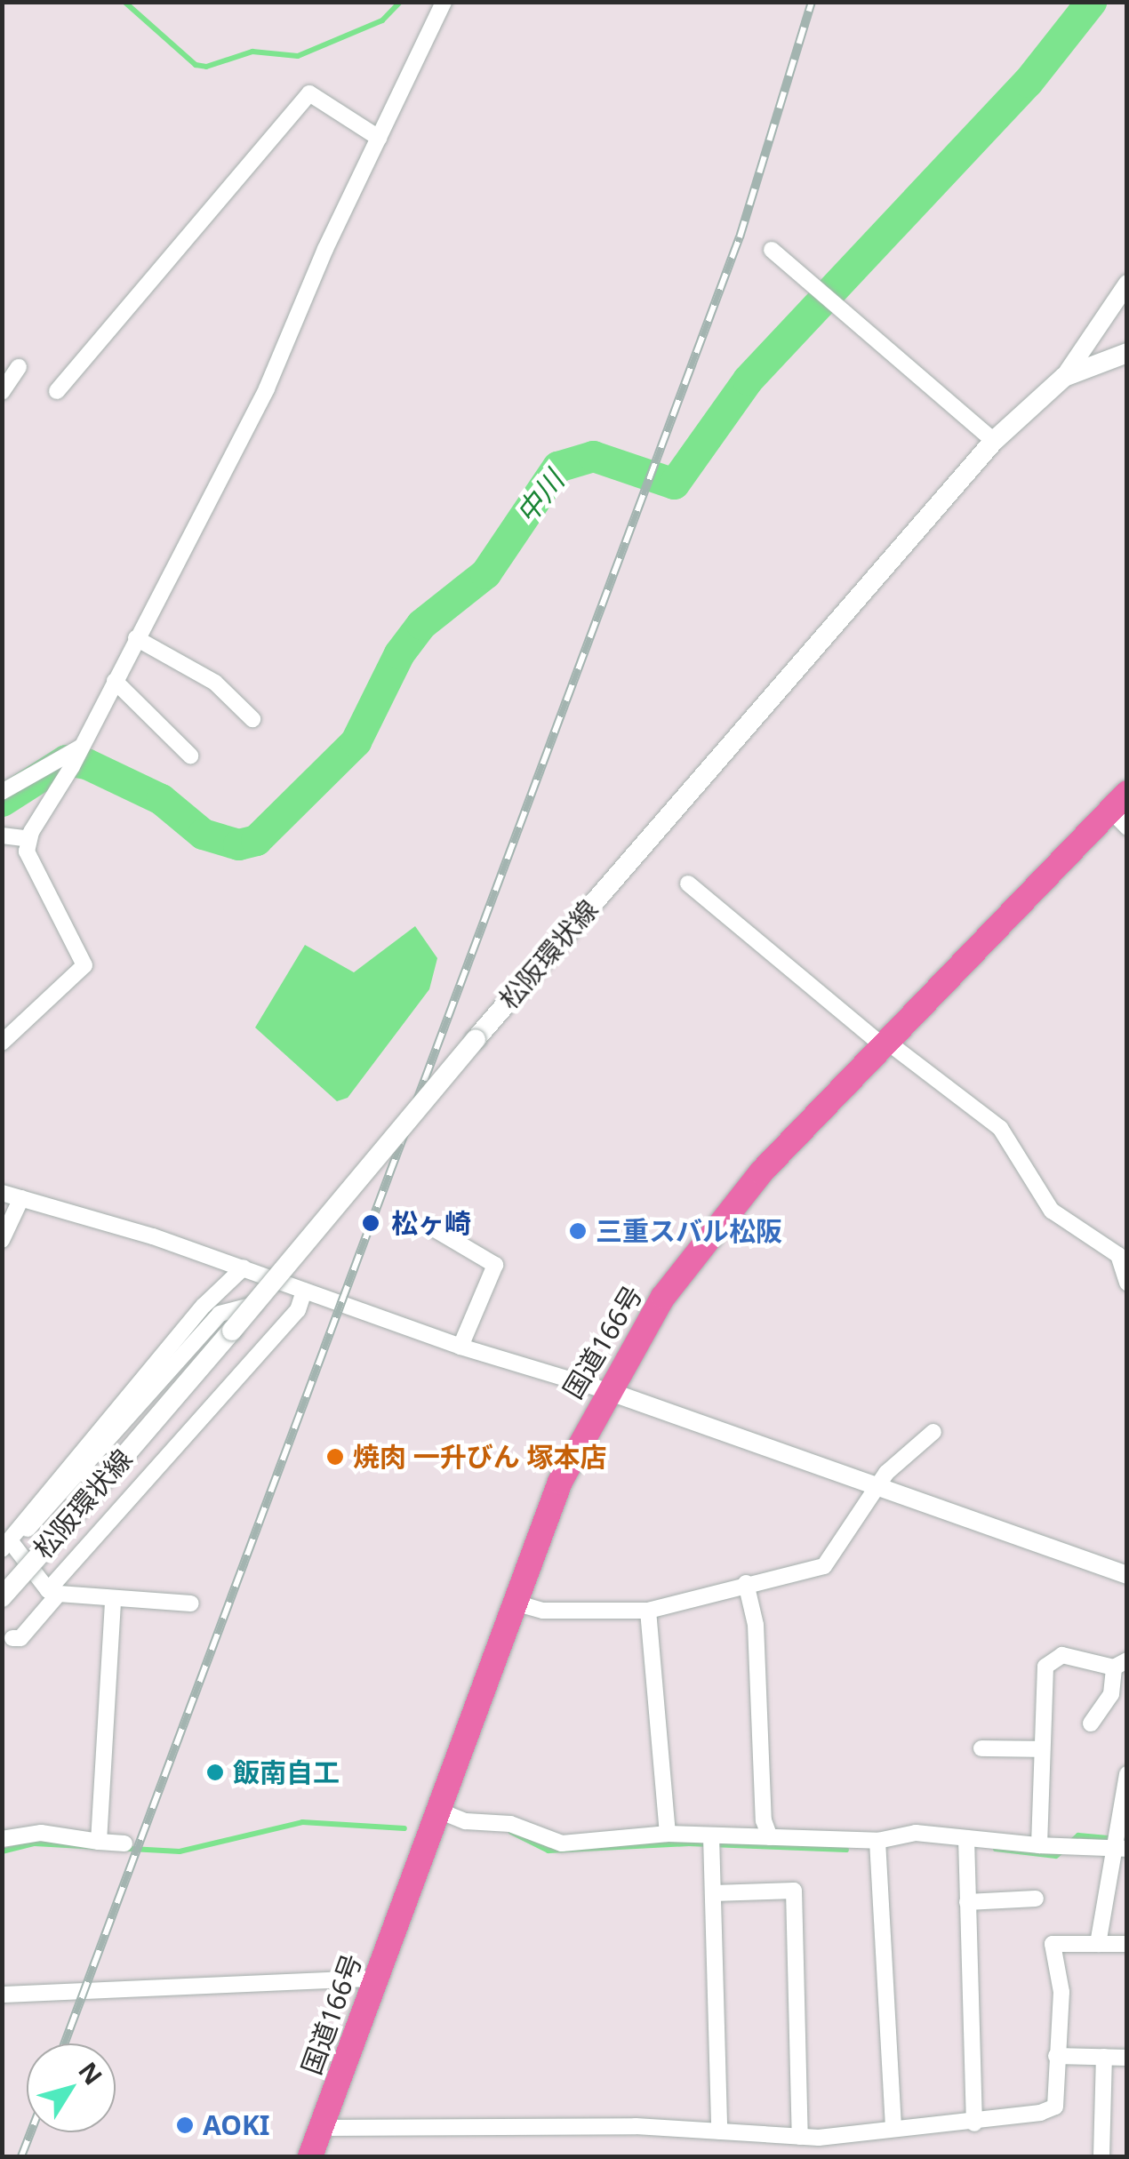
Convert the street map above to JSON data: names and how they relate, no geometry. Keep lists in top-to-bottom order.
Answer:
{
  "streets": {
    "highway": ["国道166号"],
    "main road": ["松阪環状線"]
  },
  "water": ["中川"],
  "places": [
    "松ヶ崎",
    "三重スバル松阪",
    "焼肉 一升びん 塚本店",
    "飯南自工",
    "AOKI"
  ],
  "north": "top right"
}
